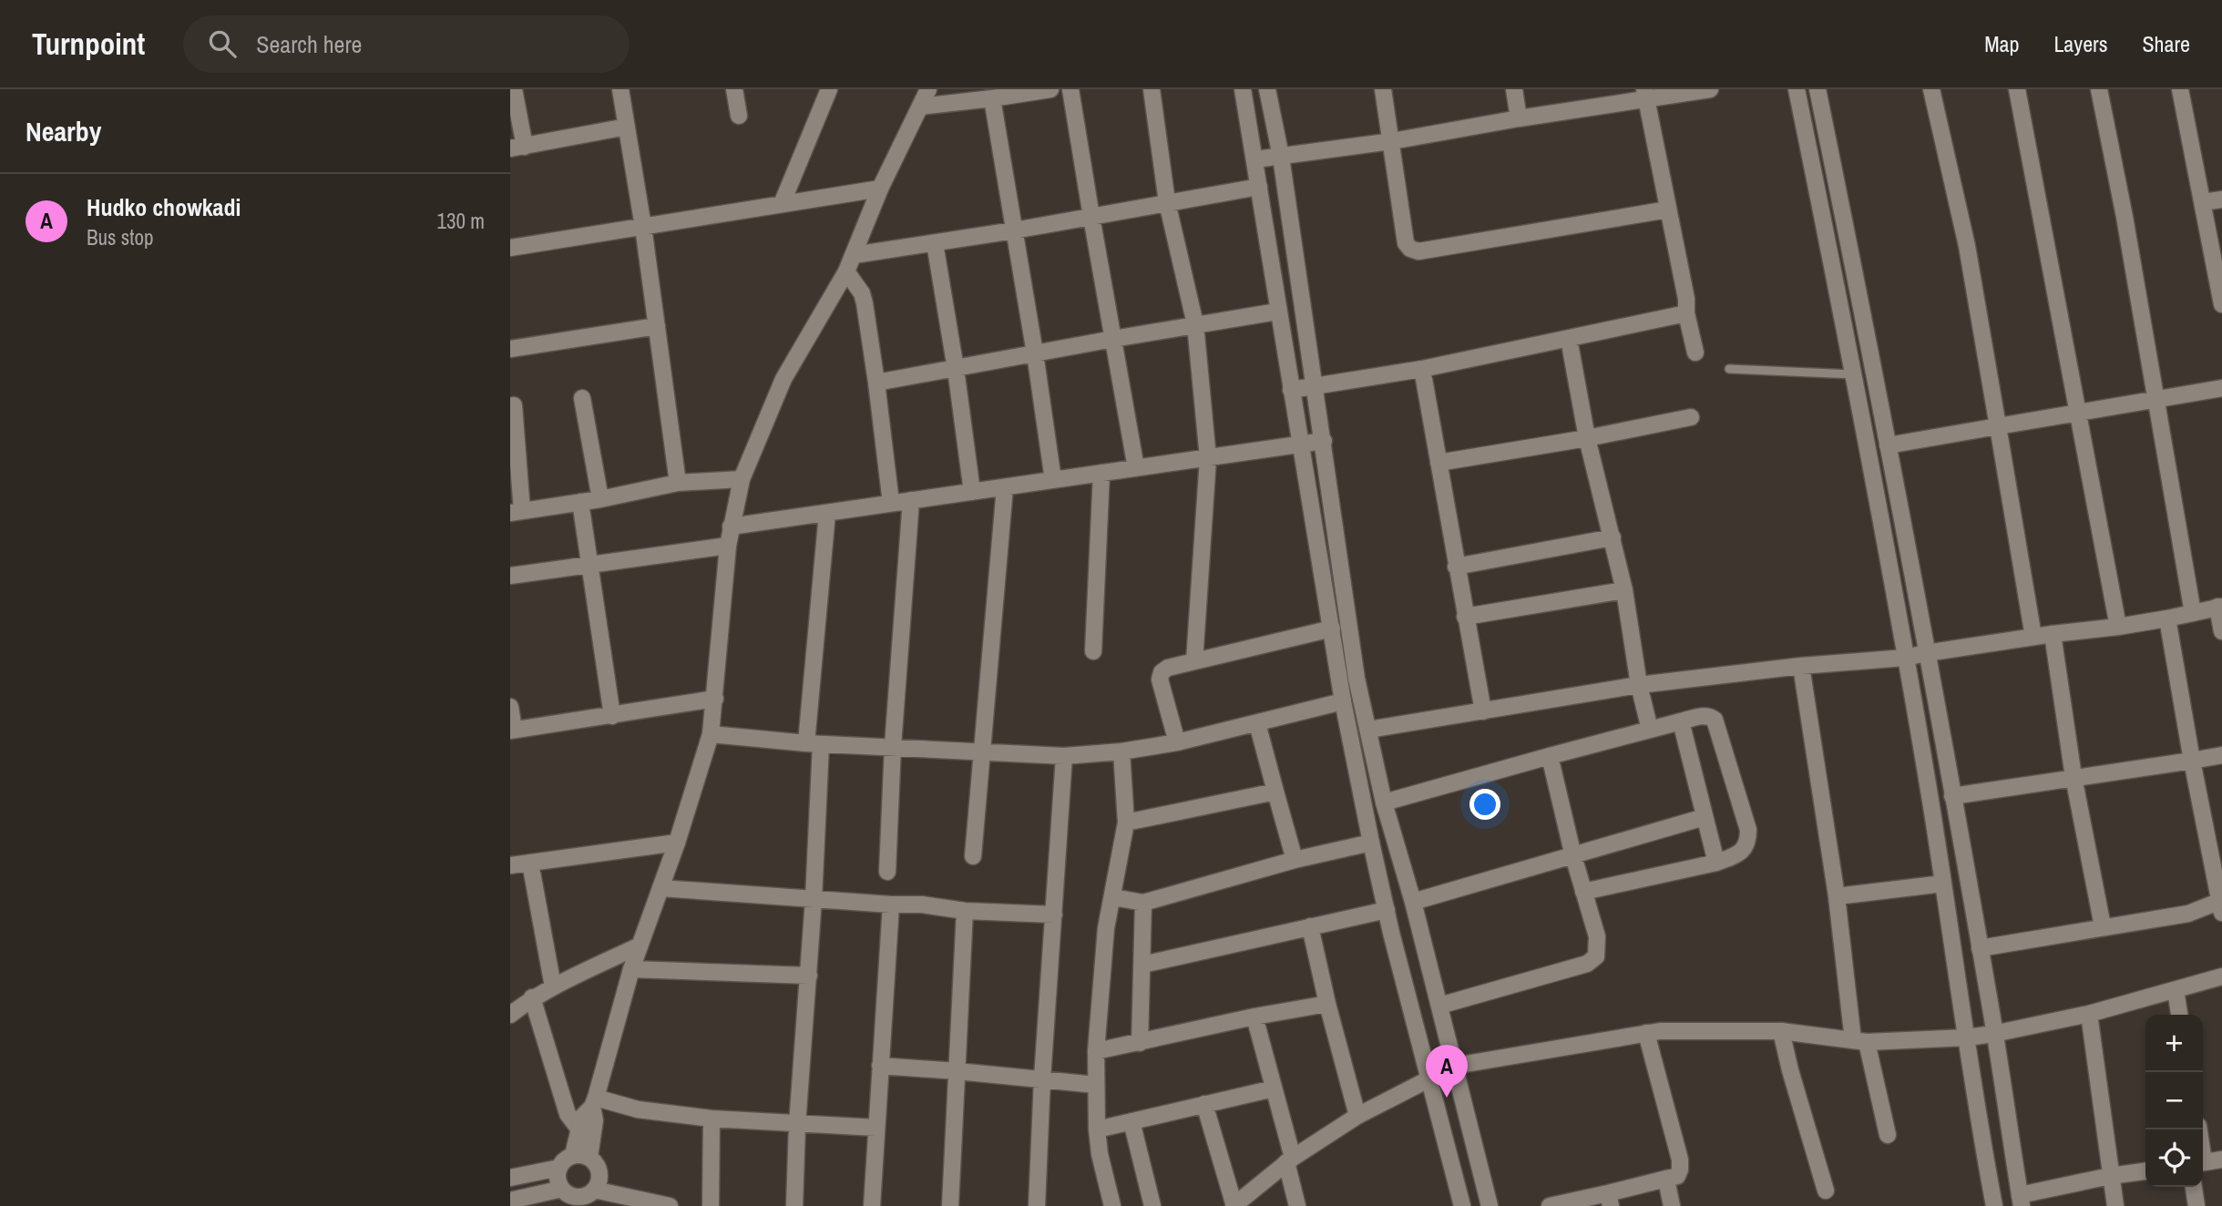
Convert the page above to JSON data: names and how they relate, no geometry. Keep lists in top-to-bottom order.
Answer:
{
  "page": {
    "header": "Turnpoint",
    "search": "Search here",
    "nav": ["Map", "Layers", "Share"],
    "heading": "Nearby",
    "list": [
      {
        "mark": "A",
        "name": "Hudko chowkadi",
        "note": "Bus stop",
        "value": "130 m"
      }
    ],
    "map_buttons": ["+", "−"],
    "pins": "A"
  }
}
